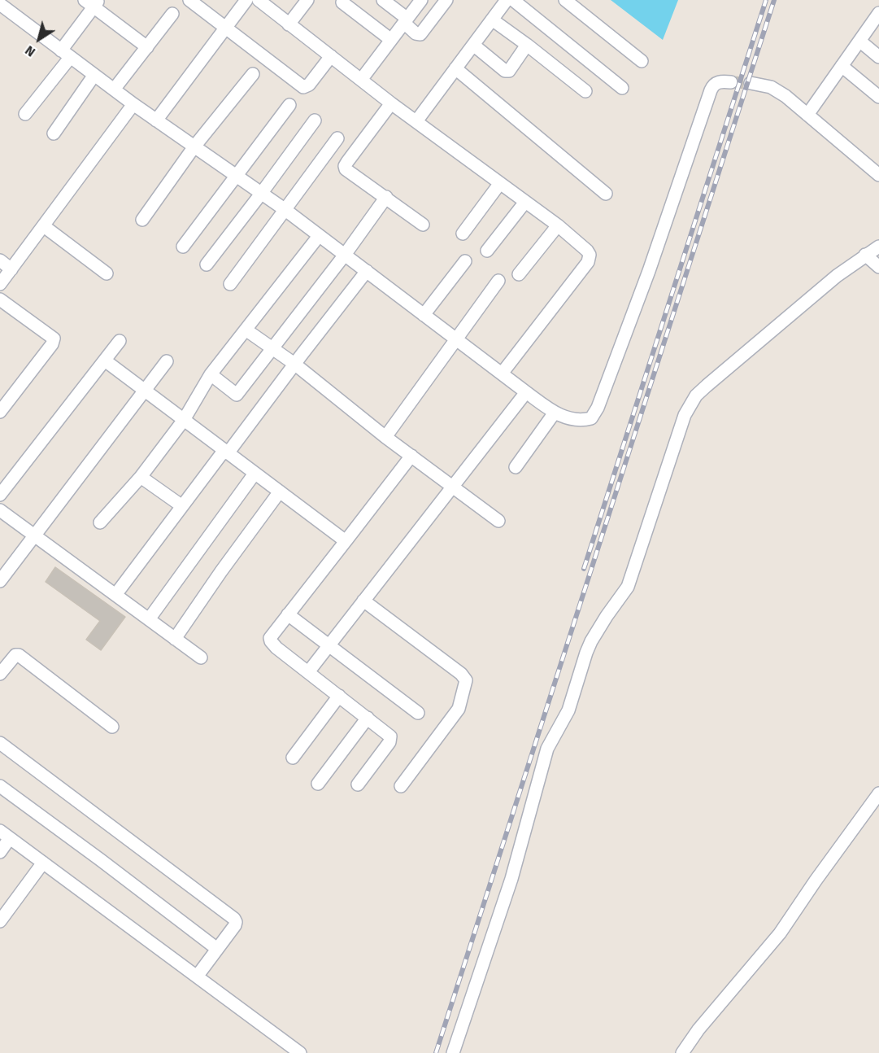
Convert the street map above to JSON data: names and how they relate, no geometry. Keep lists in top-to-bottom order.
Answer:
{
  "north": "bottom left"
}
